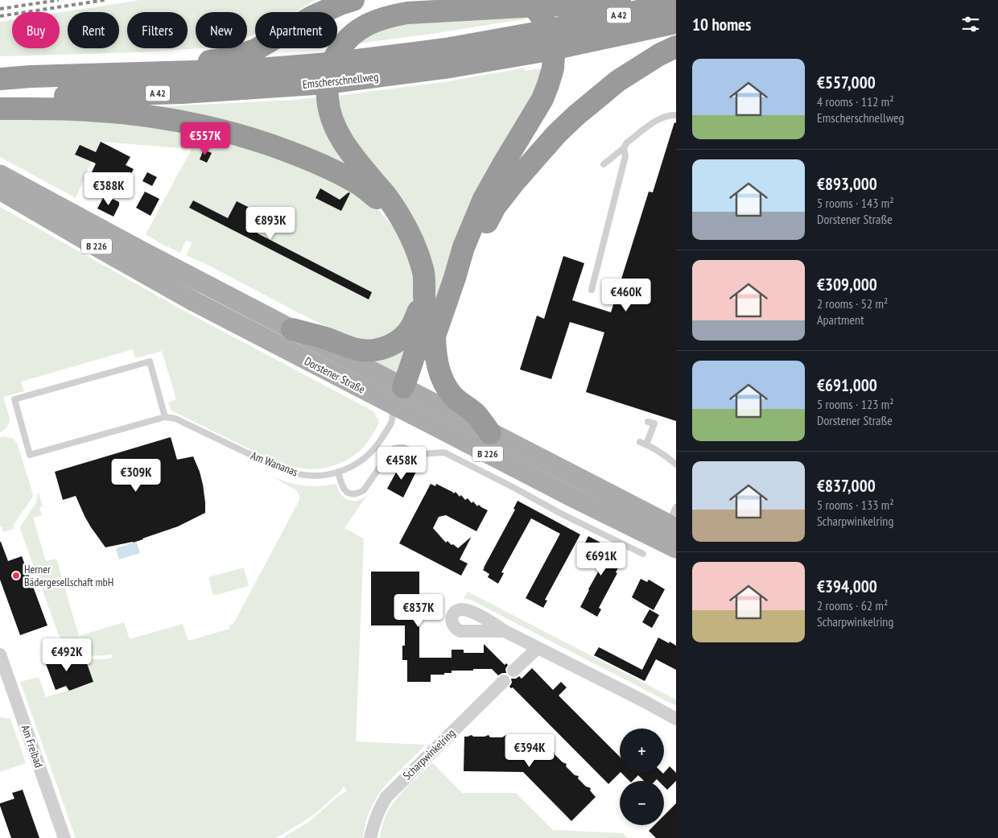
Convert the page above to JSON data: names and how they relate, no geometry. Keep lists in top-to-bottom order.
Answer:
{
  "streets": {
    "highway": ["A 42", "Emscherschnellweg"],
    "main road": ["B 226", "Dorstener Straße"],
    "street": ["Am Freibad", "Scharpwinkelring"],
    "lane": ["Am Wananas"]
  },
  "crossings": [
    ["A 42", "Emscherschnellweg"],
    ["Dorstener Straße", "Am Wananas"]
  ],
  "places": ["Herner Bädergesellschaft mbH"],
  "page": {
    "heading": "10 homes",
    "chip": [
      "Buy",
      "Rent",
      "Filters",
      "New",
      "Apartment"
    ],
    "list": [
      {
        "name": "€557,000",
        "note": "4 rooms · 112 m² · Emscherschnellweg"
      },
      {
        "name": "€893,000",
        "note": "5 rooms · 143 m² · Dorstener Straße"
      },
      {
        "name": "€309,000",
        "note": "2 rooms · 52 m² · Apartment"
      },
      {
        "name": "€691,000",
        "note": "5 rooms · 123 m² · Dorstener Straße"
      },
      {
        "name": "€837,000",
        "note": "5 rooms · 133 m² · Scharpwinkelring"
      },
      {
        "name": "€394,000",
        "note": "2 rooms · 62 m² · Scharpwinkelring"
      }
    ],
    "price": [
      "€557K",
      "€388K",
      "€893K",
      "€460K",
      "€458K",
      "€309K",
      "€691K",
      "€837K",
      "€492K",
      "€394K"
    ],
    "map_buttons": ["+", "−"]
  }
}
